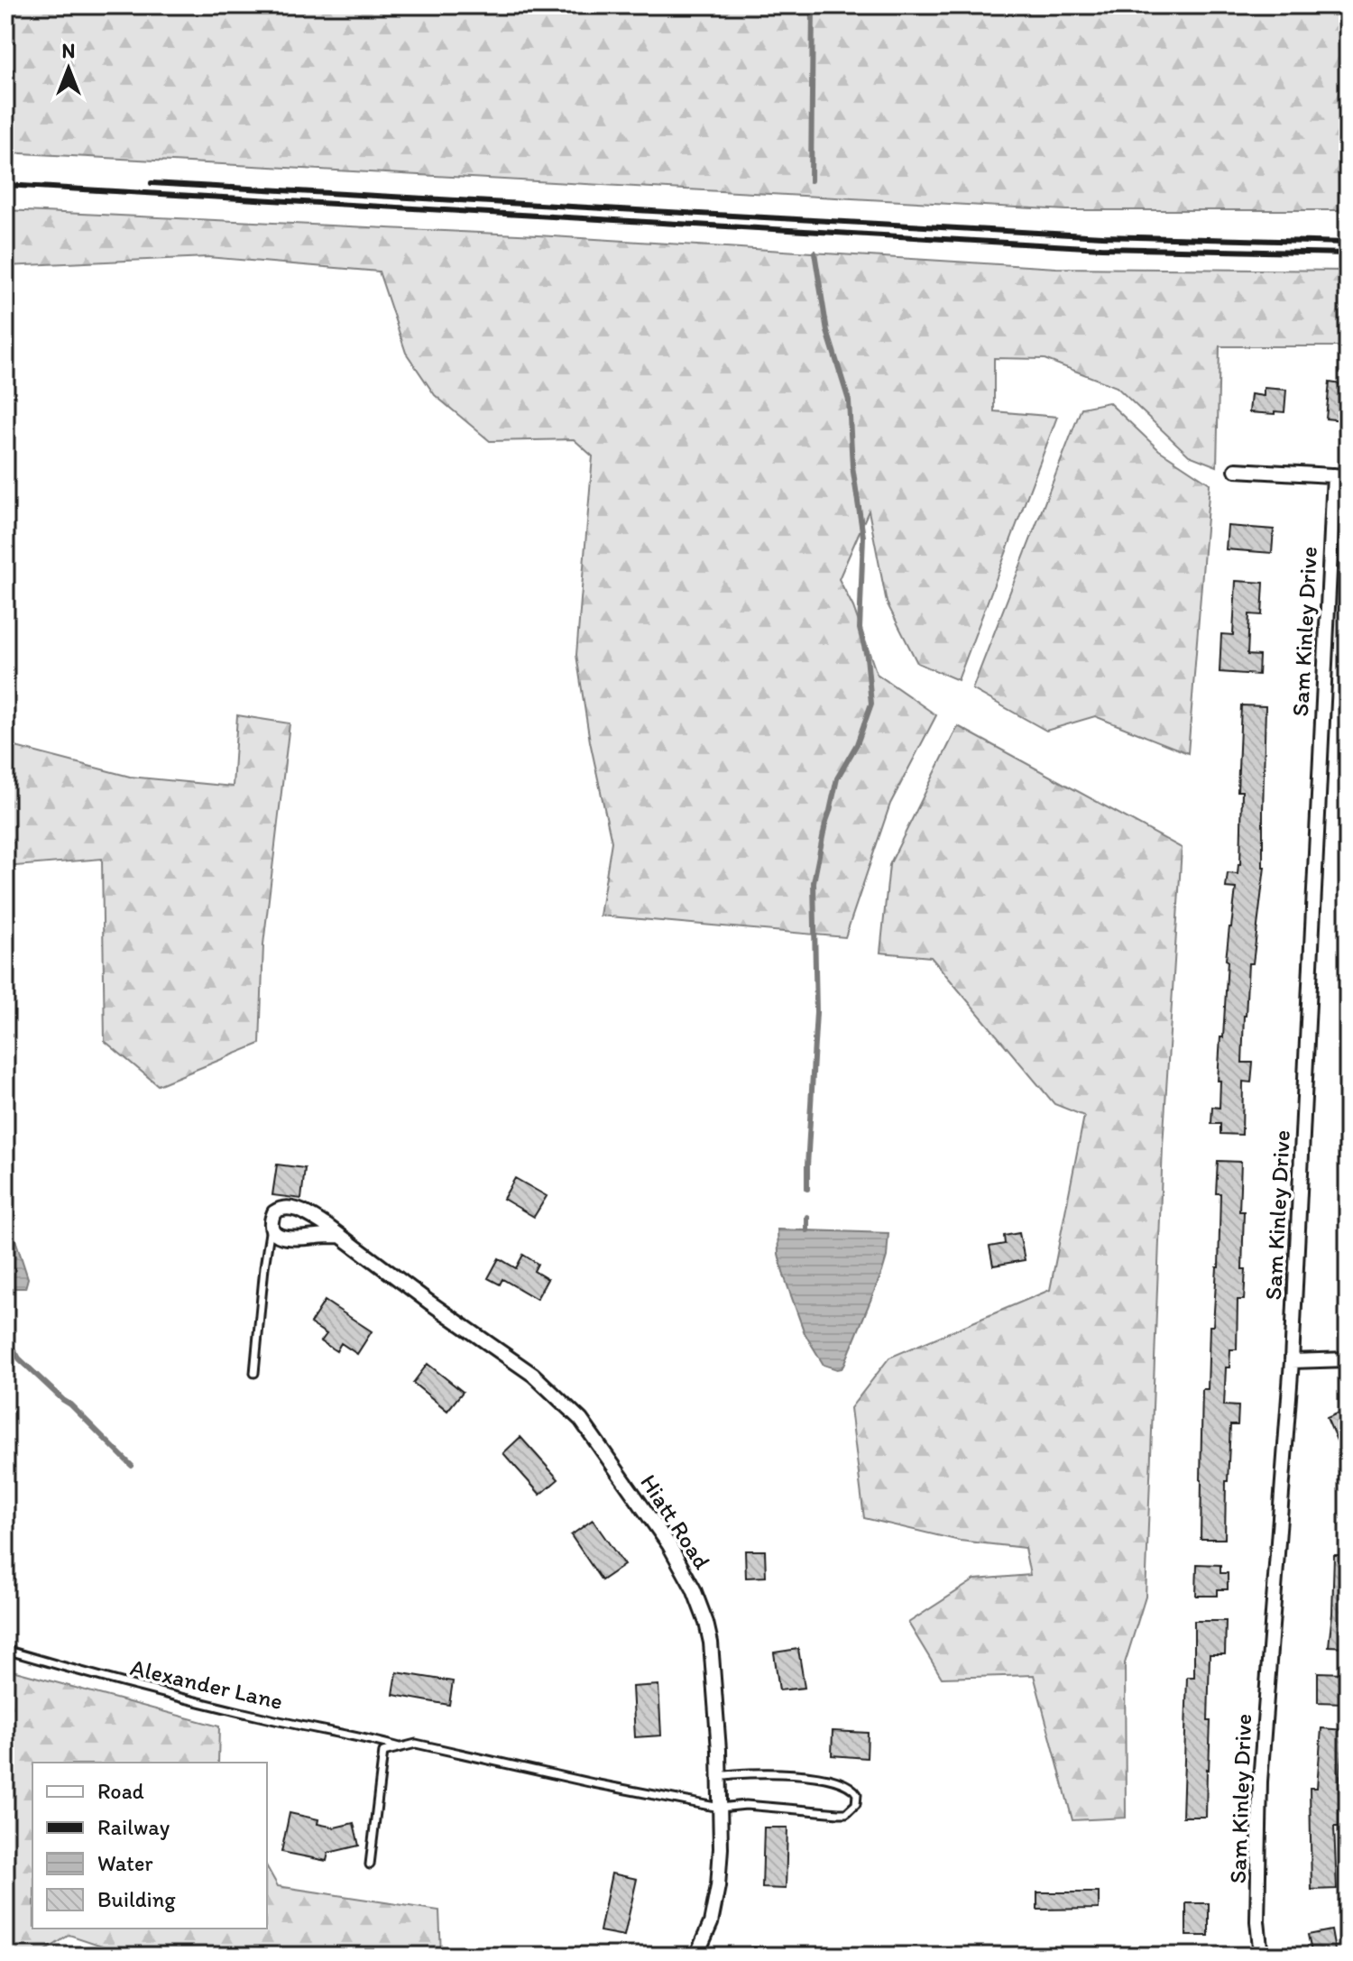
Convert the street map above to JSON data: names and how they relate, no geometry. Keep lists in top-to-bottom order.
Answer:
{
  "streets": {
    "street": ["Sam Kinley Drive", "Hiatt Road"],
    "lane": ["Alexander Lane"]
  },
  "crossings": [
    ["Hiatt Road", "Alexander Lane"]
  ],
  "legend": [
    "Road",
    "Railway",
    "Water",
    "Building"
  ],
  "north": "top"
}
